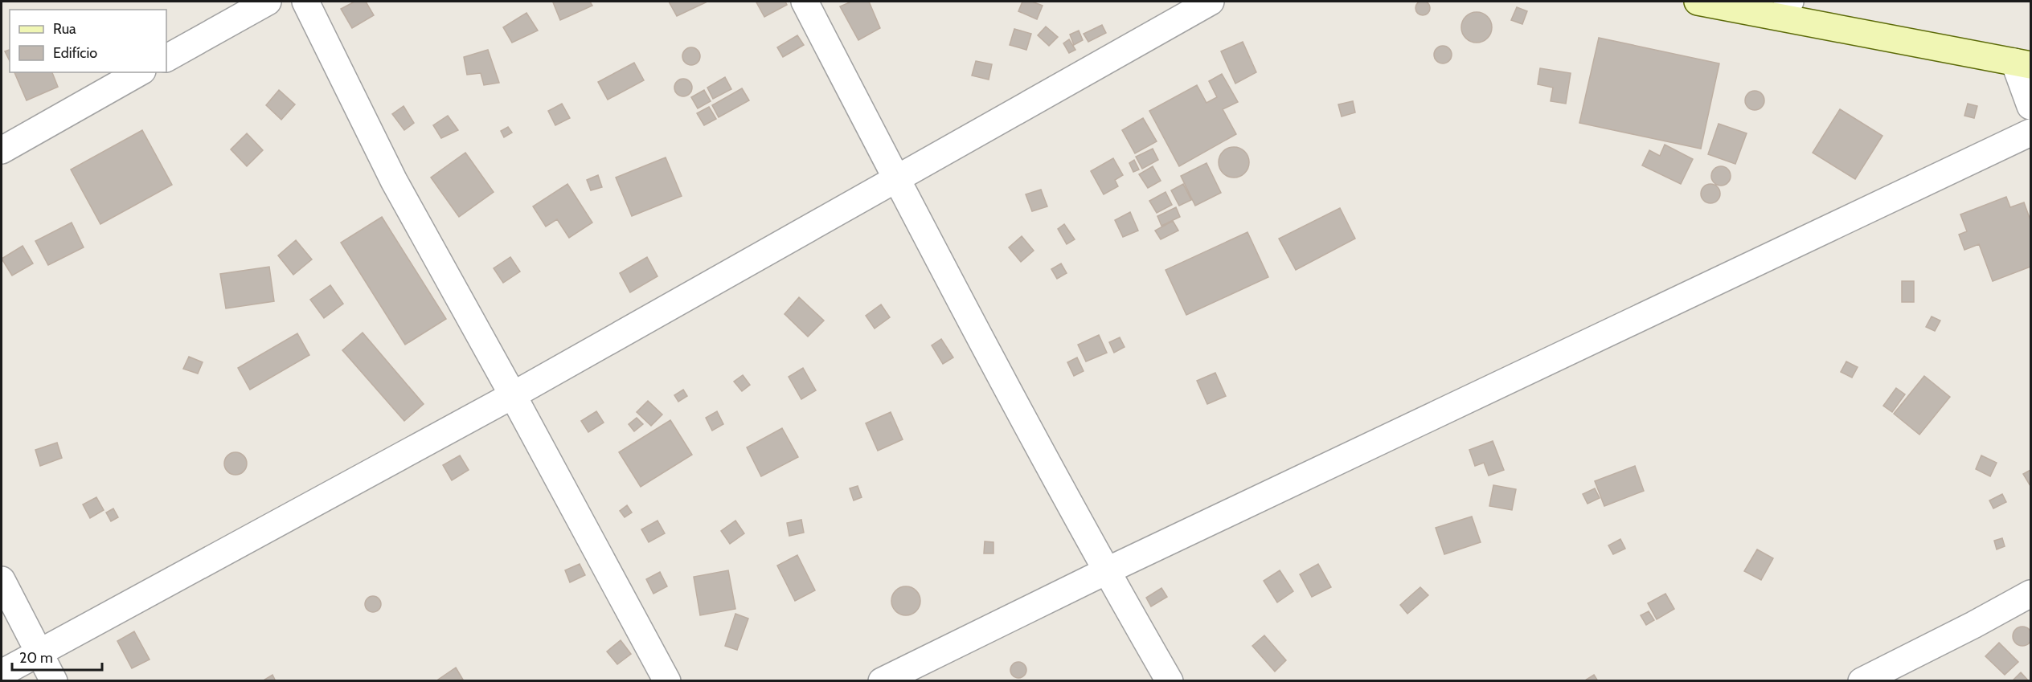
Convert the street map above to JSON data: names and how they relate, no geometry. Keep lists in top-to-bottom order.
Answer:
{
  "legend": ["Rua", "Edifício"],
  "scale_bar": "20 m"
}
